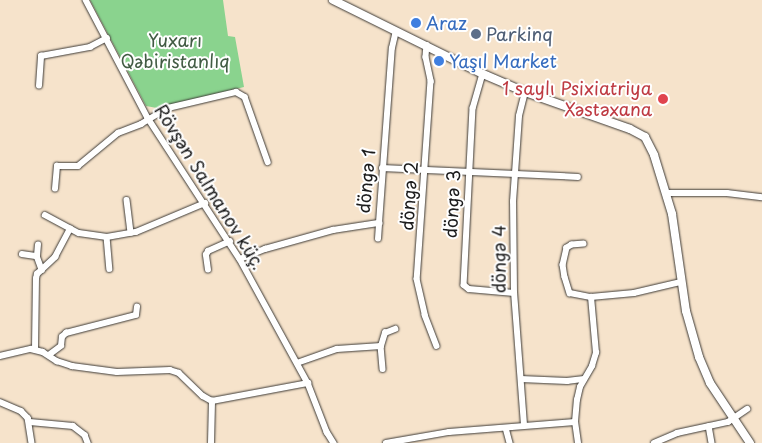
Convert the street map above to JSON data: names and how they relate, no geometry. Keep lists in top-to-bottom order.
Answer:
{
  "streets": {
    "street": [
      "döngə 1",
      "Rövşən Salmanov küç.",
      "döngə 2",
      "döngə 3",
      "döngə 4"
    ]
  },
  "crossings": [
    ["döngə 1", "Rövşən Salmanov küç."],
    ["döngə 3", "döngə 4"]
  ],
  "parks": ["Yuxarı Qəbiristanlıq"],
  "places": [
    "Araz",
    "Parkinq",
    "Yaşıl Market",
    "1 saylı Psixiatriya Xəstəxana"
  ]
}
